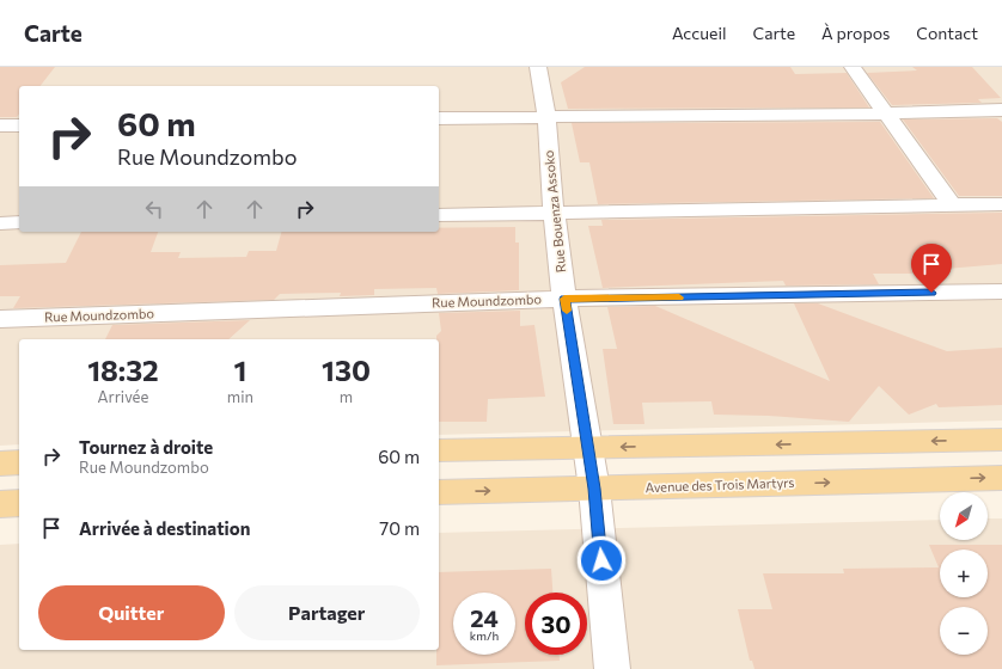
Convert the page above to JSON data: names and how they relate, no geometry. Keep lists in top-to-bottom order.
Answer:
{
  "streets": {
    "main road": ["Avenue des Trois Martyrs"],
    "street": ["Rue Bouenza Assoko", "Rue Moundzombo"]
  },
  "crossings": [
    ["Rue Bouenza Assoko", "Rue Moundzombo"],
    ["Rue Bouenza Assoko", "Avenue des Trois Martyrs"]
  ],
  "north": "bottom left",
  "page": {
    "header": "Carte",
    "nav": [
      "Accueil",
      "Carte",
      "À propos",
      "Contact"
    ],
    "turn": ["60 m", "Rue Moundzombo"],
    "eta": [
      "18:32",
      "Arrivée",
      "1",
      "min",
      "130",
      "m"
    ],
    "list": [
      {
        "name": "Tournez à droite",
        "note": "Rue Moundzombo",
        "value": "60 m"
      },
      {
        "name": "Arrivée à destination",
        "value": "70 m"
      }
    ],
    "map_buttons": ["+", "−"],
    "buttons": ["Quitter", "Partager"],
    "speed": "24 km/h",
    "limit": "30"
  }
}
